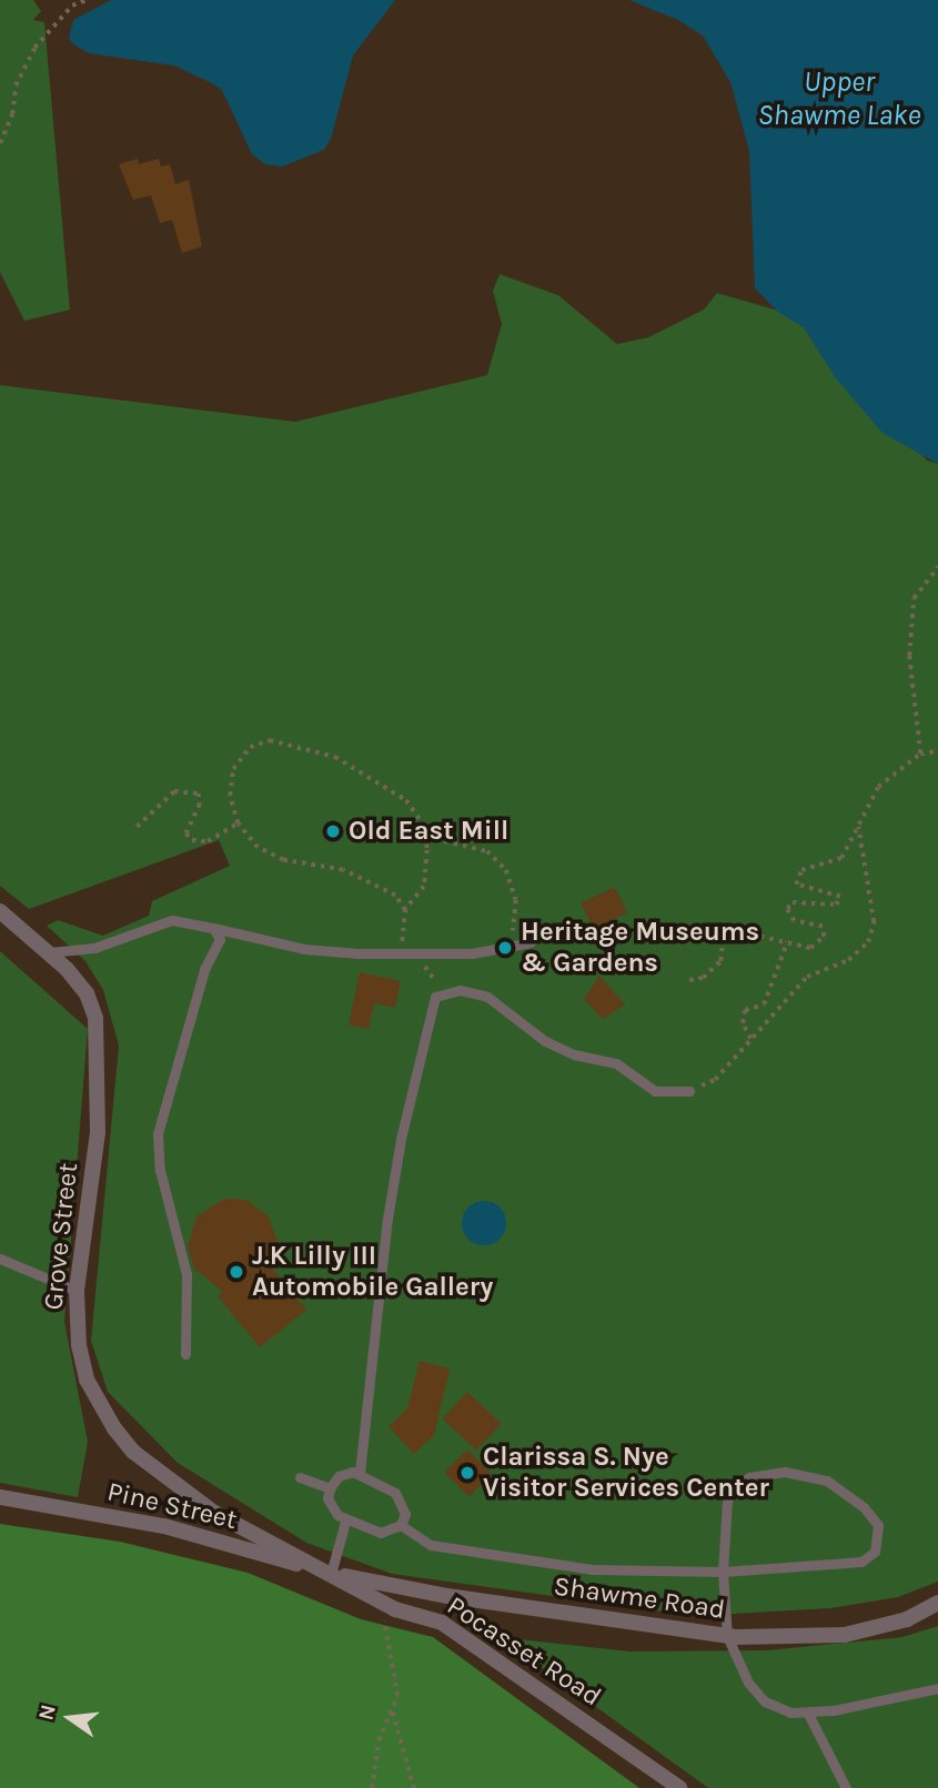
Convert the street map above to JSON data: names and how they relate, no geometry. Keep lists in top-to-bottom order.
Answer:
{
  "streets": {
    "street": [
      "Grove Street",
      "Pine Street",
      "Shawme Road",
      "Pocasset Road"
    ]
  },
  "crossings": [
    ["Grove Street", "Pine Street"],
    ["Grove Street", "Shawme Road"],
    ["Grove Street", "Pocasset Road"],
    ["Pine Street", "Shawme Road"],
    ["Pine Street", "Pocasset Road"],
    ["Shawme Road", "Pocasset Road"]
  ],
  "water": ["Upper Shawme Lake"],
  "places": [
    "Old East Mill",
    "Heritage Museums & Gardens",
    "J.K Lilly III Automobile Gallery",
    "Clarissa S. Nye Visitor Services Center"
  ],
  "north": "left"
}
